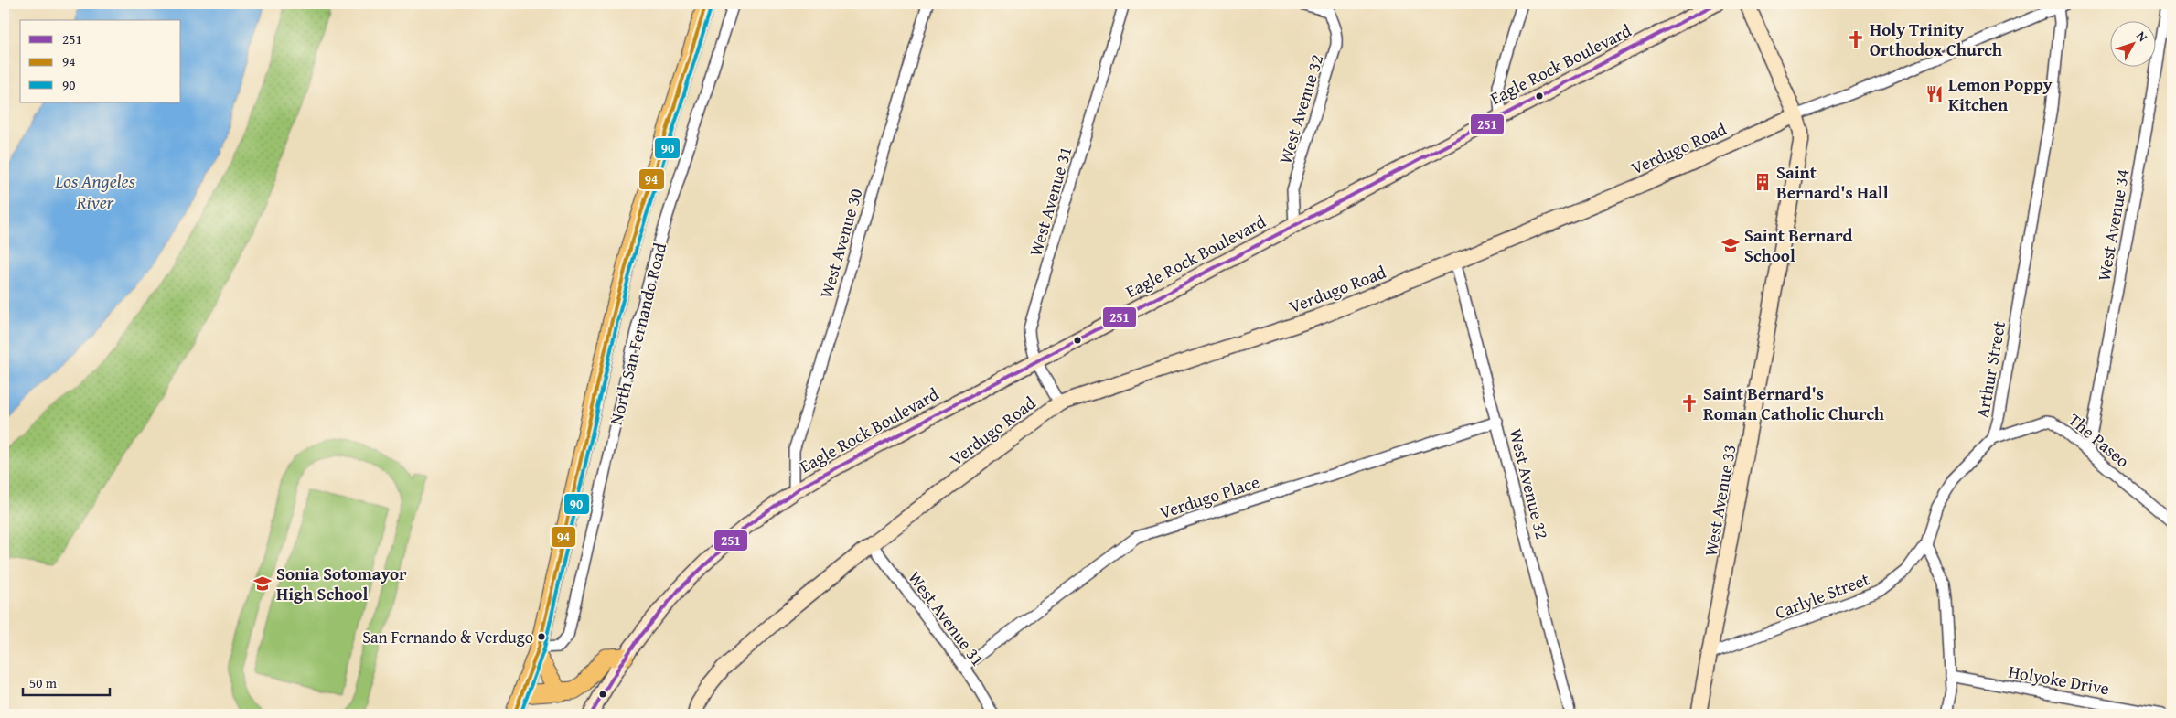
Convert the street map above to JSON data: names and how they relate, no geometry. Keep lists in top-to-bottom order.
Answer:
{
  "streets": {
    "main road": ["North San Fernando Road"],
    "street": [
      "Eagle Rock Boulevard",
      "West Avenue 32",
      "Verdugo Road",
      "West Avenue 31",
      "West Avenue 34",
      "West Avenue 30",
      "Arthur Street",
      "The Paseo",
      "Verdugo Place",
      "West Avenue 33",
      "Carlyle Street",
      "Holyoke Drive"
    ]
  },
  "crossings": [
    ["Eagle Rock Boulevard", "West Avenue 32"],
    ["Eagle Rock Boulevard", "West Avenue 31"],
    ["Eagle Rock Boulevard", "West Avenue 30"],
    ["West Avenue 32", "Verdugo Road"],
    ["West Avenue 32", "Verdugo Place"],
    ["Verdugo Road", "West Avenue 31"],
    ["Verdugo Road", "Arthur Street"],
    ["Verdugo Road", "West Avenue 33"],
    ["West Avenue 31", "Verdugo Place"],
    ["West Avenue 34", "The Paseo"],
    ["Arthur Street", "The Paseo"],
    ["Arthur Street", "Carlyle Street"],
    ["West Avenue 33", "Carlyle Street"]
  ],
  "water": ["Los Angeles River"],
  "places": {
    "church": ["Holy Trinity Orthodox Church", "Saint Bernard's Roman Catholic Church"],
    "restaurant": ["Lemon Poppy Kitchen"],
    "building": ["Saint Bernard's Hall"],
    "school or university": ["Saint Bernard School", "Sonia Sotomayor High School"],
    "other": ["San Fernando & Verdugo"]
  },
  "lines": ["transit line 251", "transit line 94", "transit line 90"],
  "legend": ["251", "94", "90"],
  "scale_bar": "50 m",
  "north": "top right"
}
